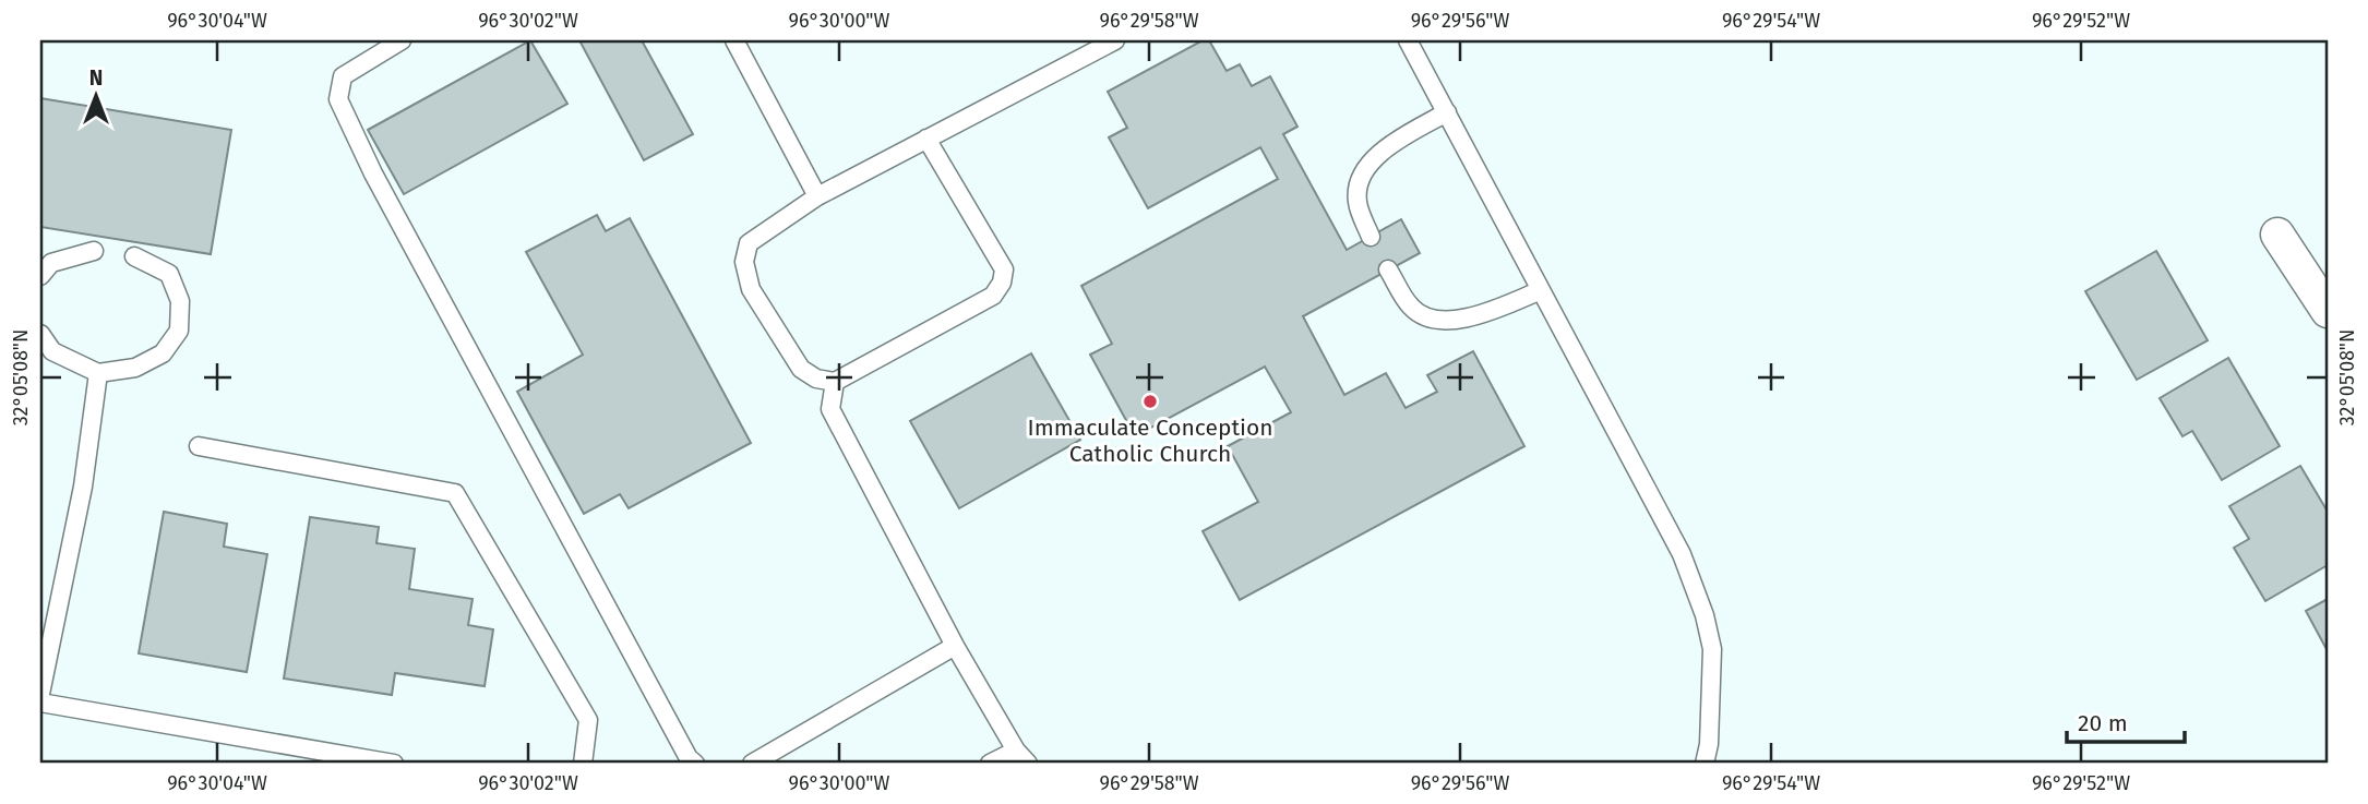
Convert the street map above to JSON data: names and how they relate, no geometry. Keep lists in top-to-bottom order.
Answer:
{
  "places": ["Immaculate Conception Catholic Church"],
  "scale_bar": "20 m",
  "north": "top",
  "coordinates": [
    "96°30'04\"W",
    "96°30'02\"W",
    "96°30'00\"W",
    "96°29'58\"W",
    "96°29'56\"W",
    "96°29'54\"W",
    "96°29'52\"W",
    "32°05'08\"N"
  ]
}
